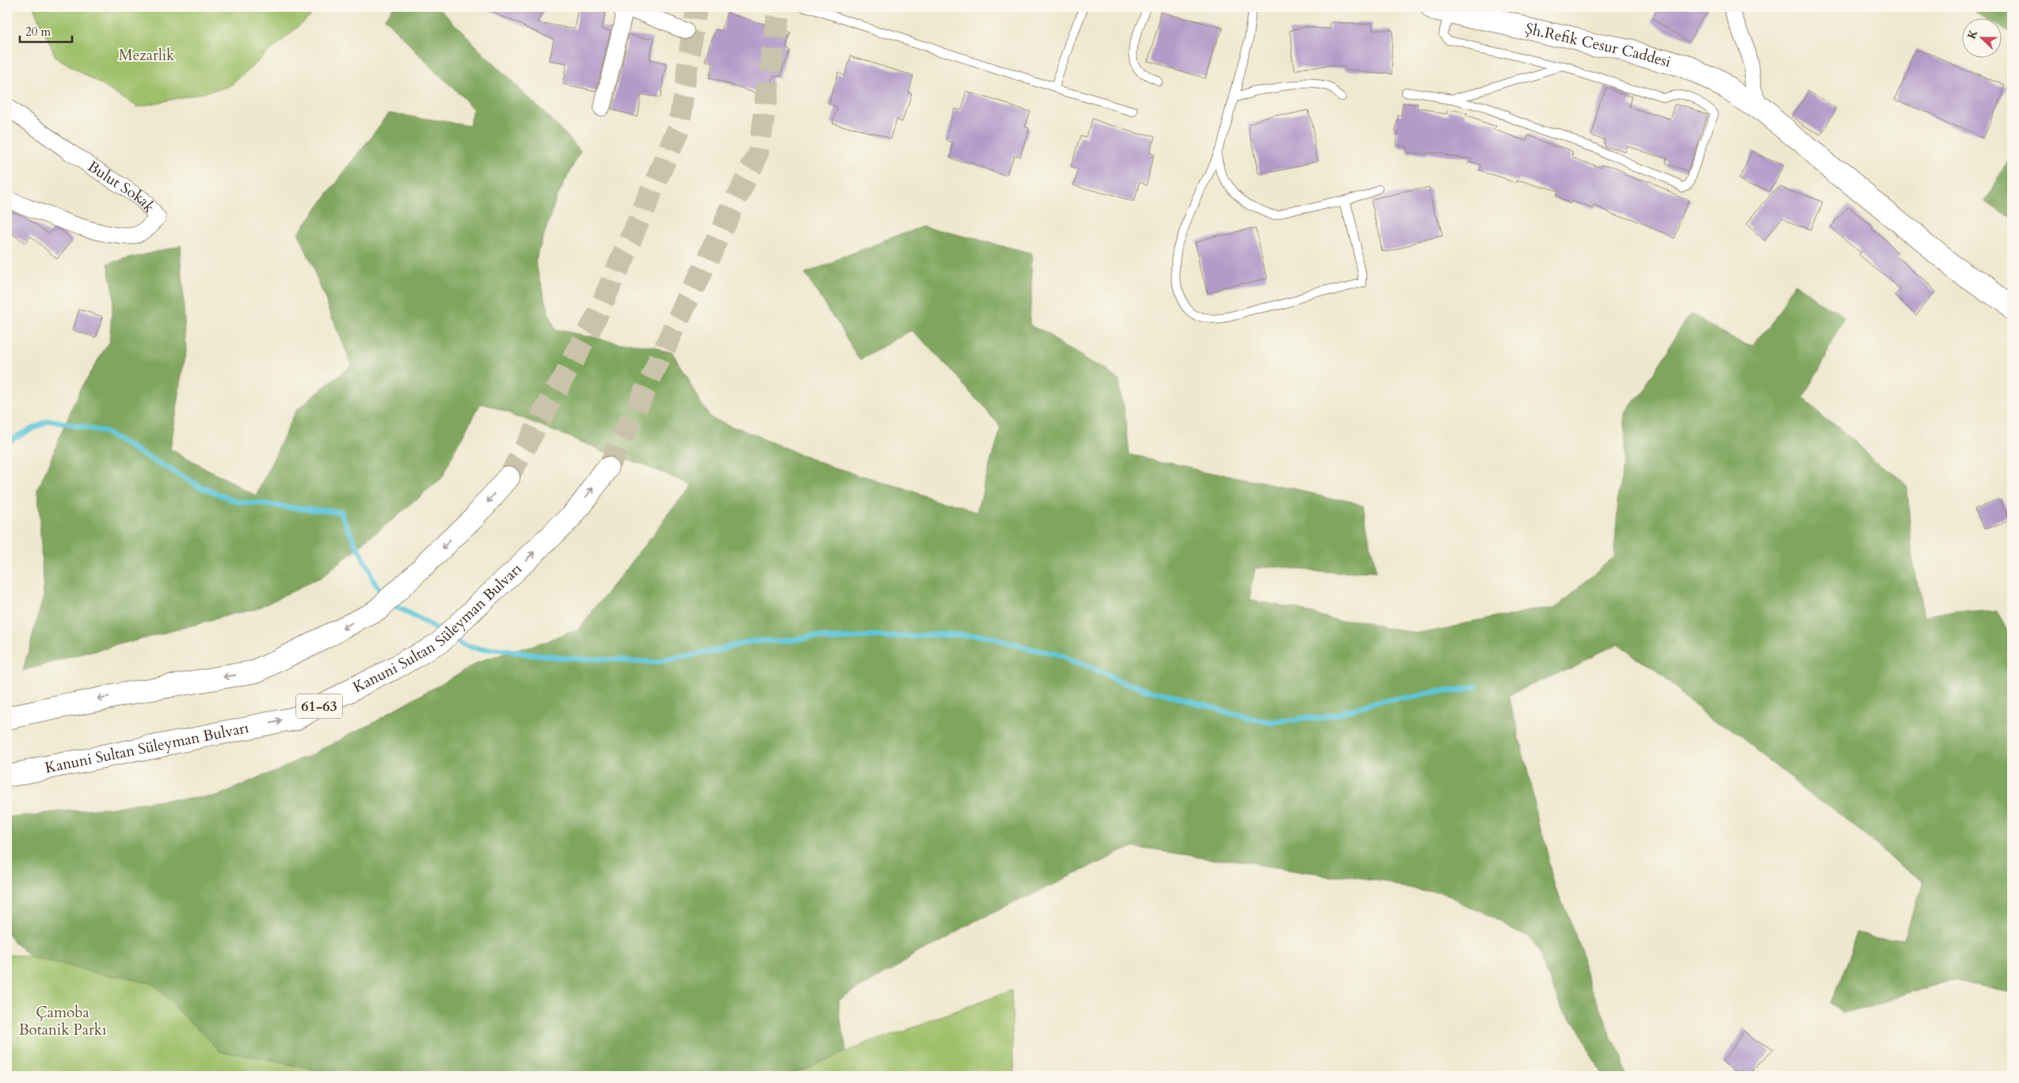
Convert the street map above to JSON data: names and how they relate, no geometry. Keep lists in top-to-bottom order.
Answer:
{
  "streets": {
    "main road": ["Şh.Refik Cesur Caddesi", "Kanuni Sultan Süleyman Bulvarı", "61-63"],
    "street": ["Bulut Sokak"]
  },
  "parks": ["Mezarlık", "Çamoba Botanik Parkı"],
  "scale_bar": "20 m",
  "north": "left"
}
